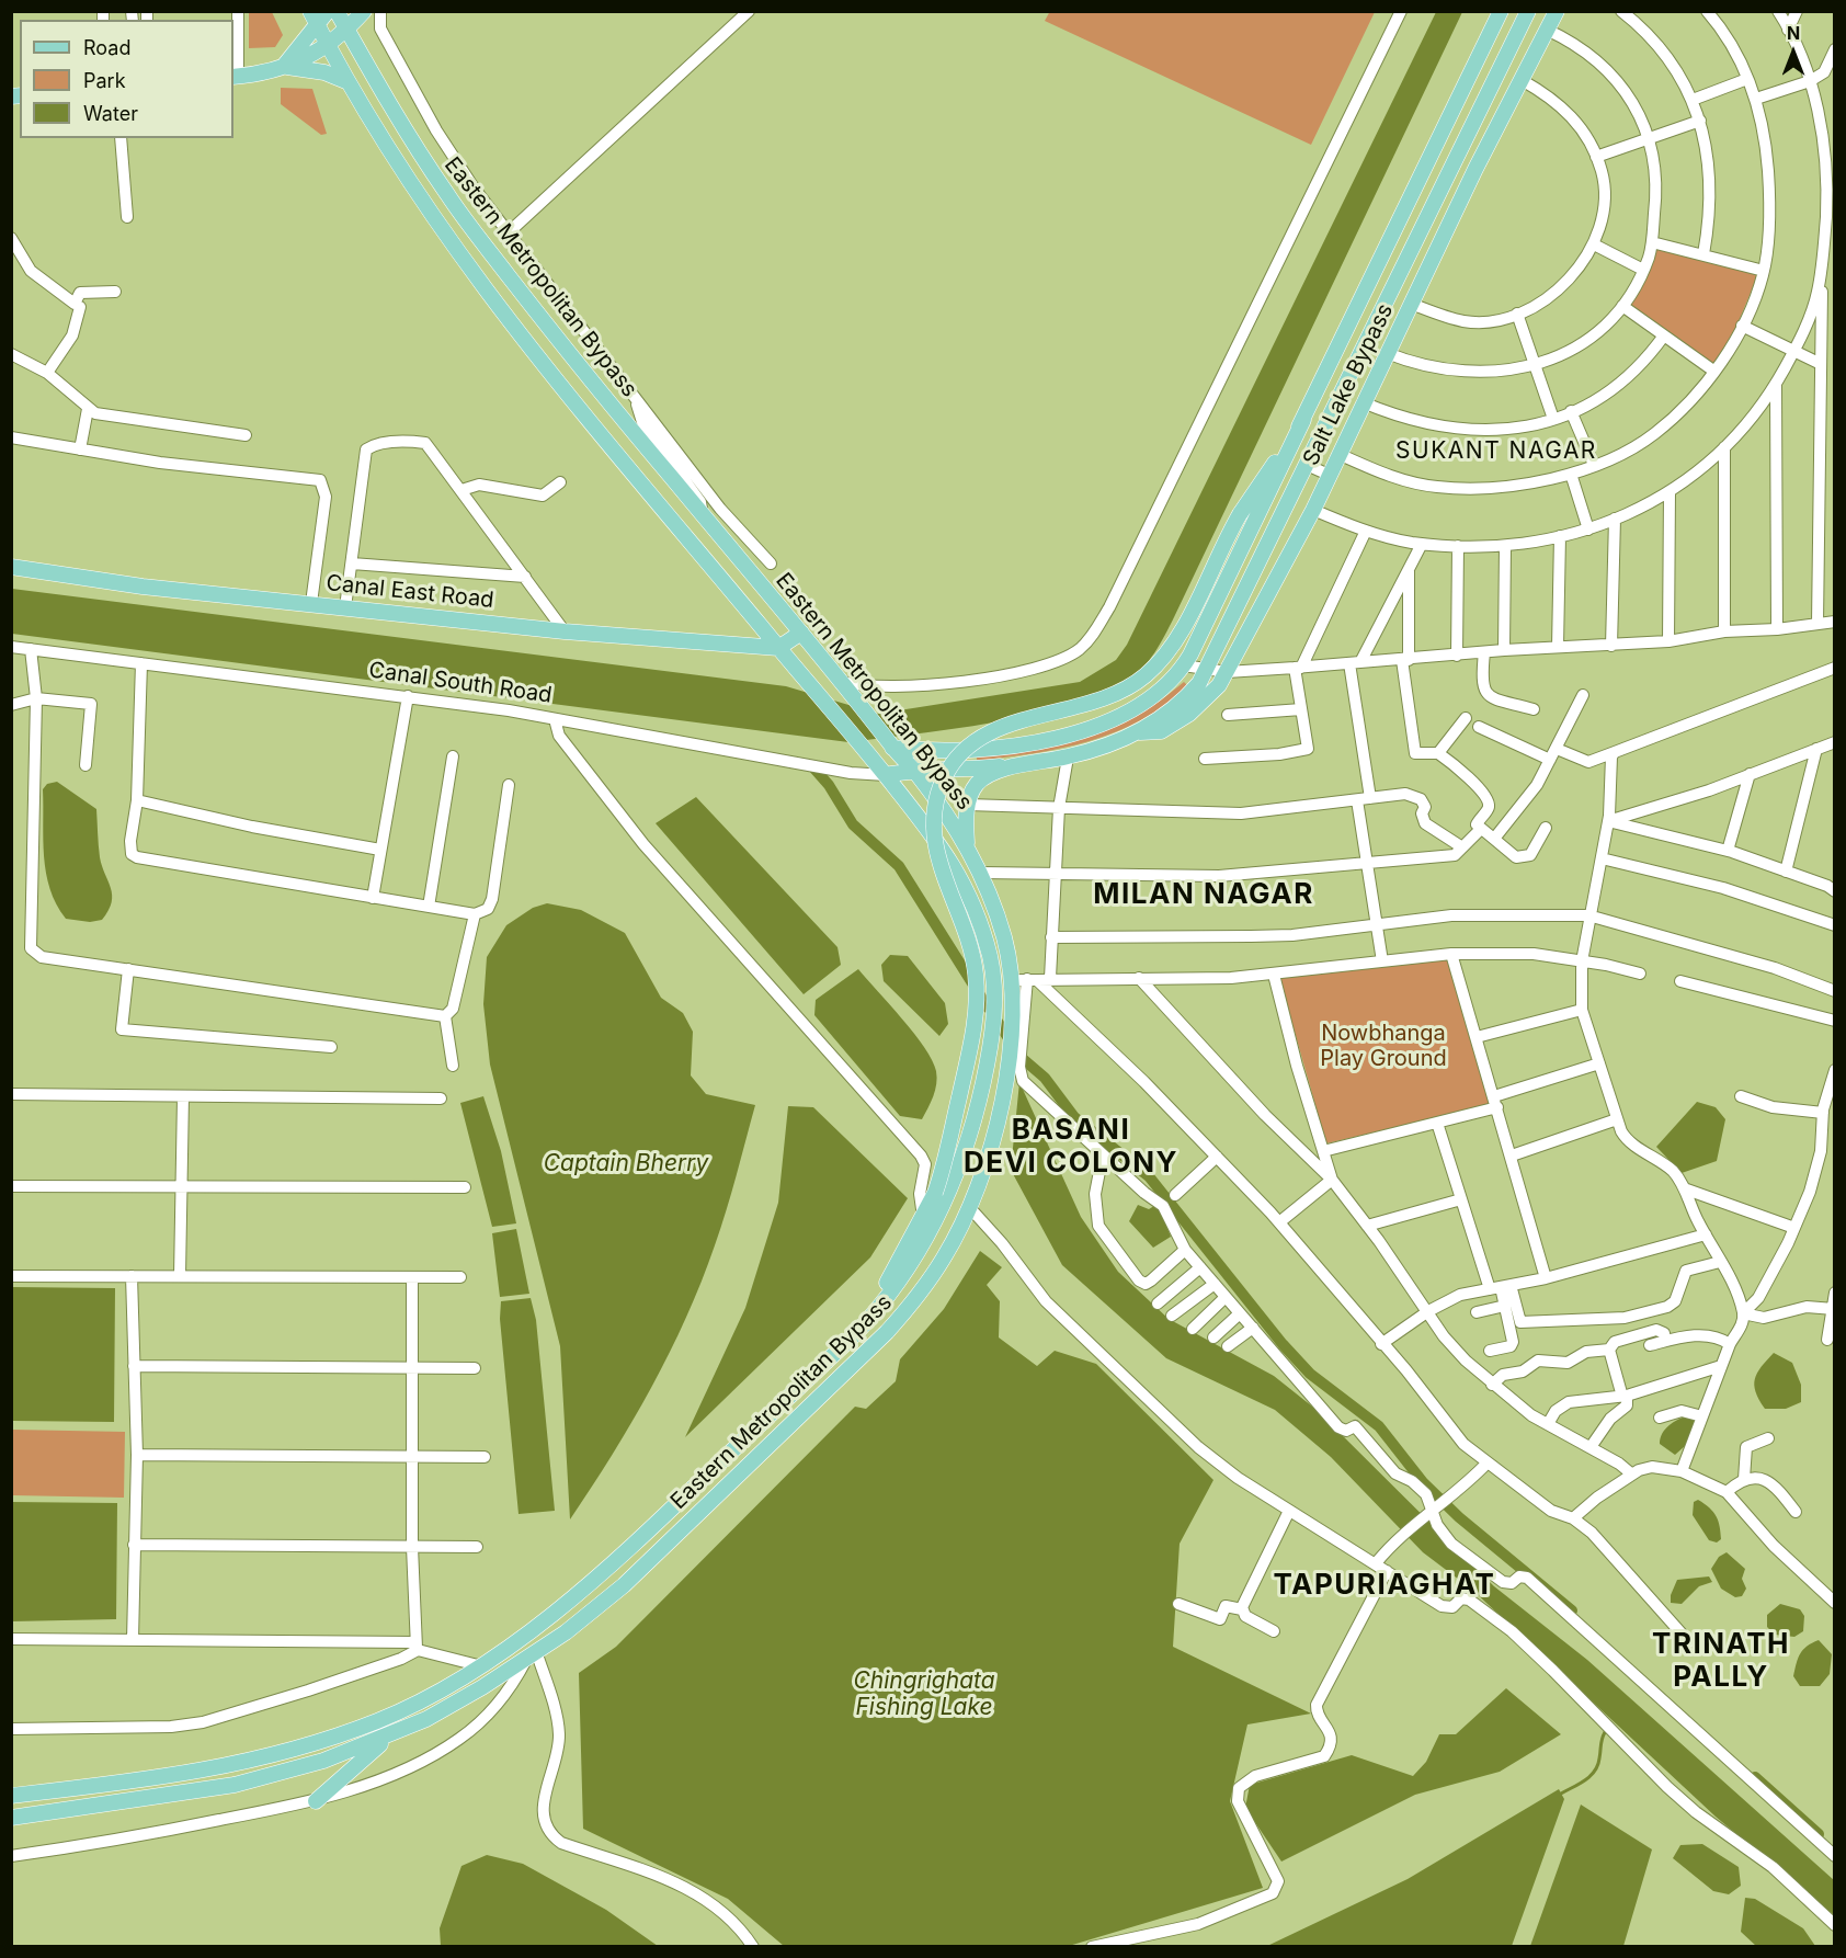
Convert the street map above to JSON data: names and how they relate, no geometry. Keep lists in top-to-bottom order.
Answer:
{
  "streets": {
    "main road": ["Eastern Metropolitan Bypass", "Salt Lake Bypass", "Canal East Road"],
    "street": ["Canal South Road"]
  },
  "crossings": [
    ["Eastern Metropolitan Bypass", "Salt Lake Bypass"],
    ["Eastern Metropolitan Bypass", "Canal East Road"],
    ["Eastern Metropolitan Bypass", "Canal South Road"]
  ],
  "districts": [
    "SUKANT NAGAR",
    "MILAN NAGAR",
    "BASANI DEVI COLONY",
    "TAPURIAGHAT",
    "TRINATH PALLY"
  ],
  "water": ["Captain Bherry", "Chingrighata Fishing Lake"],
  "parks": ["Nowbhanga Play Ground"],
  "legend": ["Road", "Park", "Water"],
  "north": "top"
}
